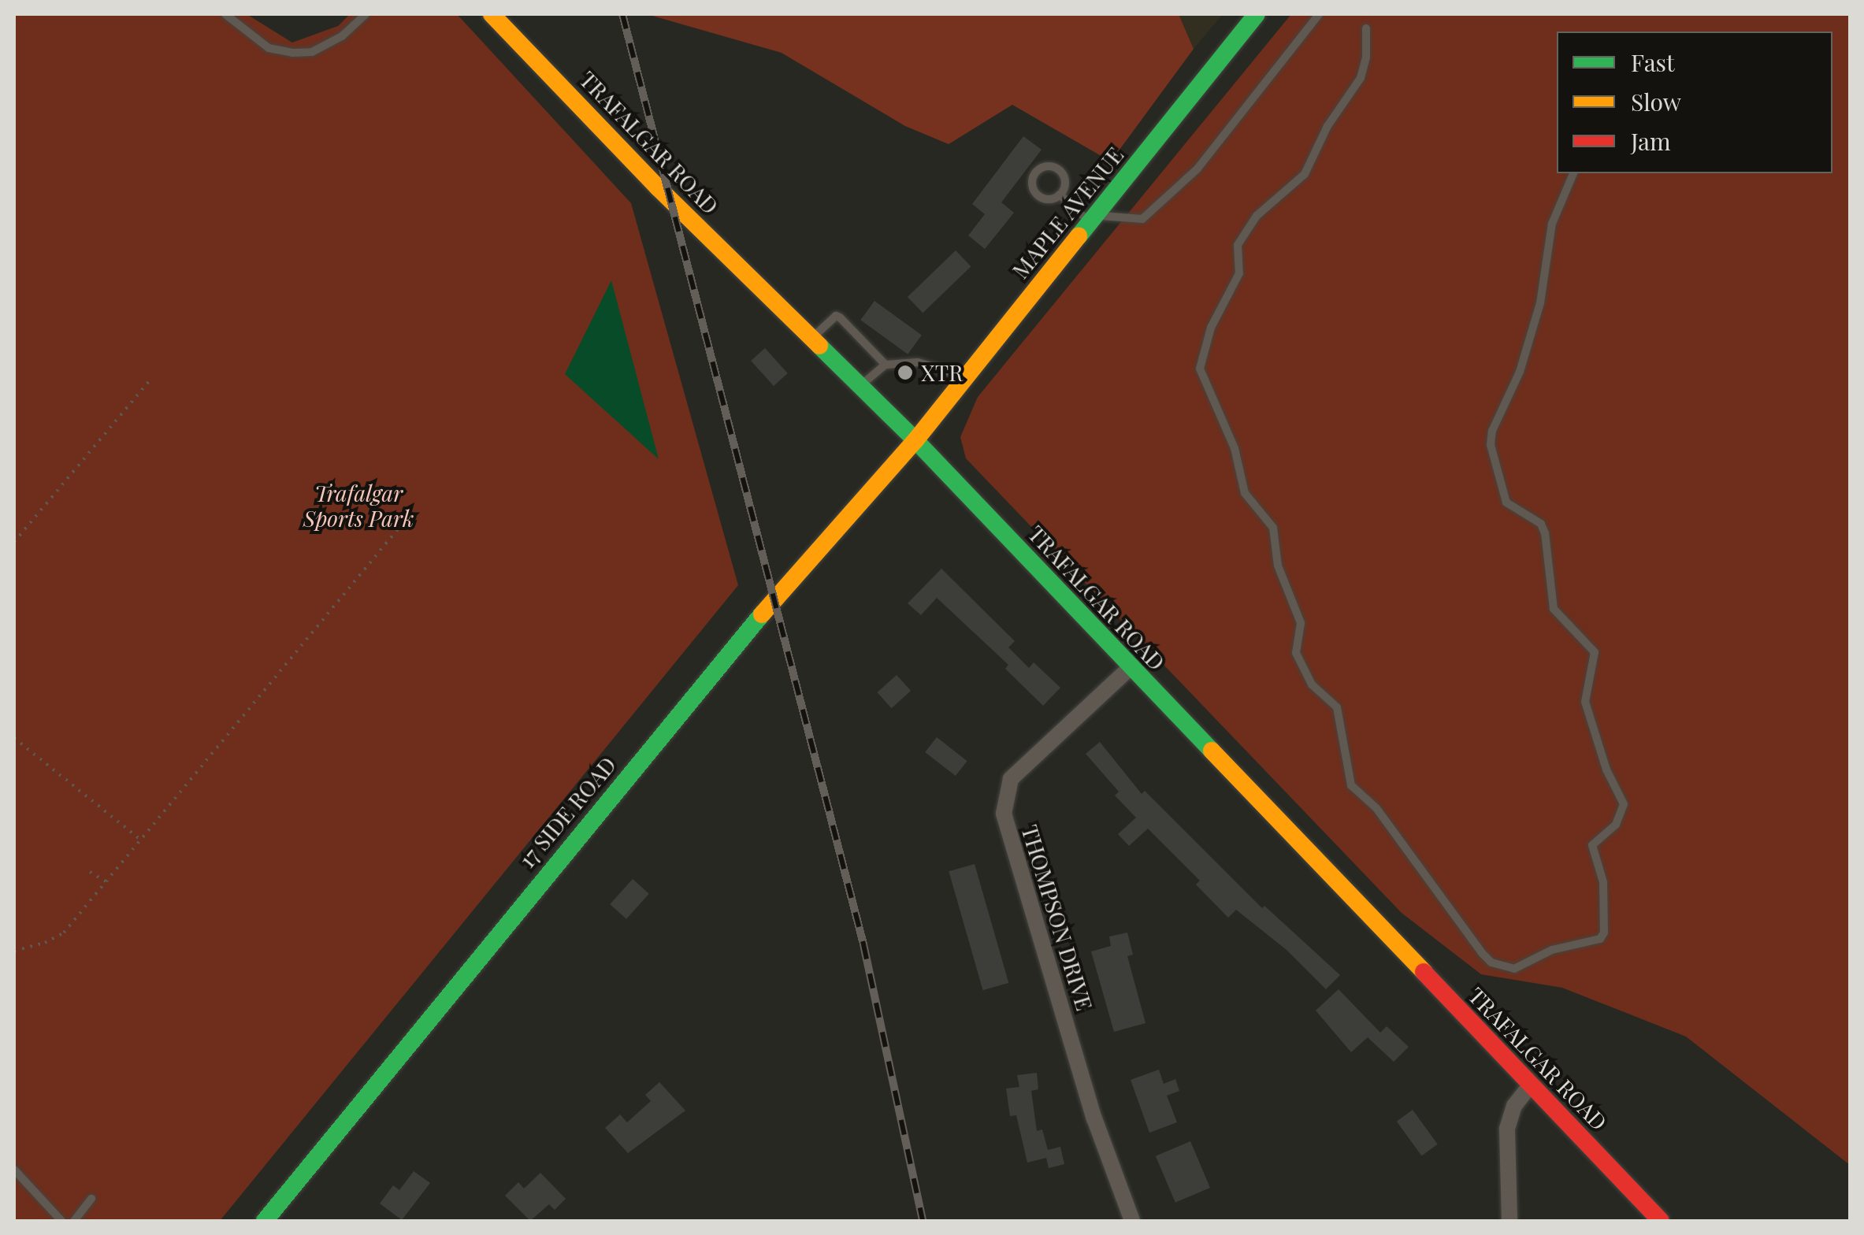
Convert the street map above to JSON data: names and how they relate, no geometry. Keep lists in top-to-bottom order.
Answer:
{
  "streets": {
    "main road": ["TRAFALGAR ROAD", "MAPLE AVENUE", "17 SIDE ROAD"],
    "street": ["THOMPSON DRIVE"]
  },
  "crossings": [
    ["TRAFALGAR ROAD", "MAPLE AVENUE"],
    ["TRAFALGAR ROAD", "17 SIDE ROAD"],
    ["TRAFALGAR ROAD", "THOMPSON DRIVE"],
    ["MAPLE AVENUE", "17 SIDE ROAD"]
  ],
  "parks": ["Trafalgar Sports Park"],
  "places": ["XTR"],
  "legend": ["Fast", "Slow", "Jam"]
}
